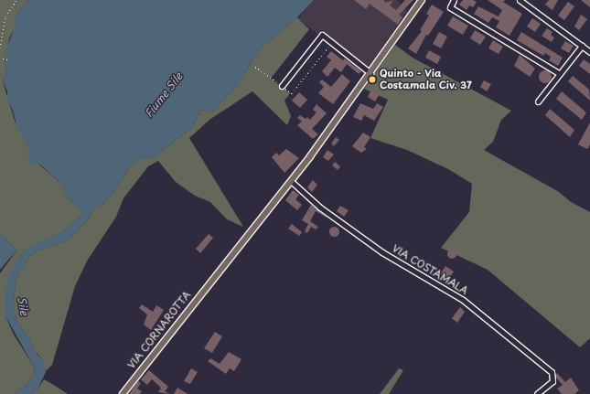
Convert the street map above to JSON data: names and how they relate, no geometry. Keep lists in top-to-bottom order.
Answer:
{
  "streets": {
    "main road": ["VIA CORNAROTTA"],
    "street": ["VIA COSTAMALA"]
  },
  "crossings": [
    ["VIA COSTAMALA", "VIA CORNAROTTA"]
  ],
  "water": ["Fiume Sile", "Sile"],
  "places": ["Quinto - Via Costamala Civ. 37"]
}
